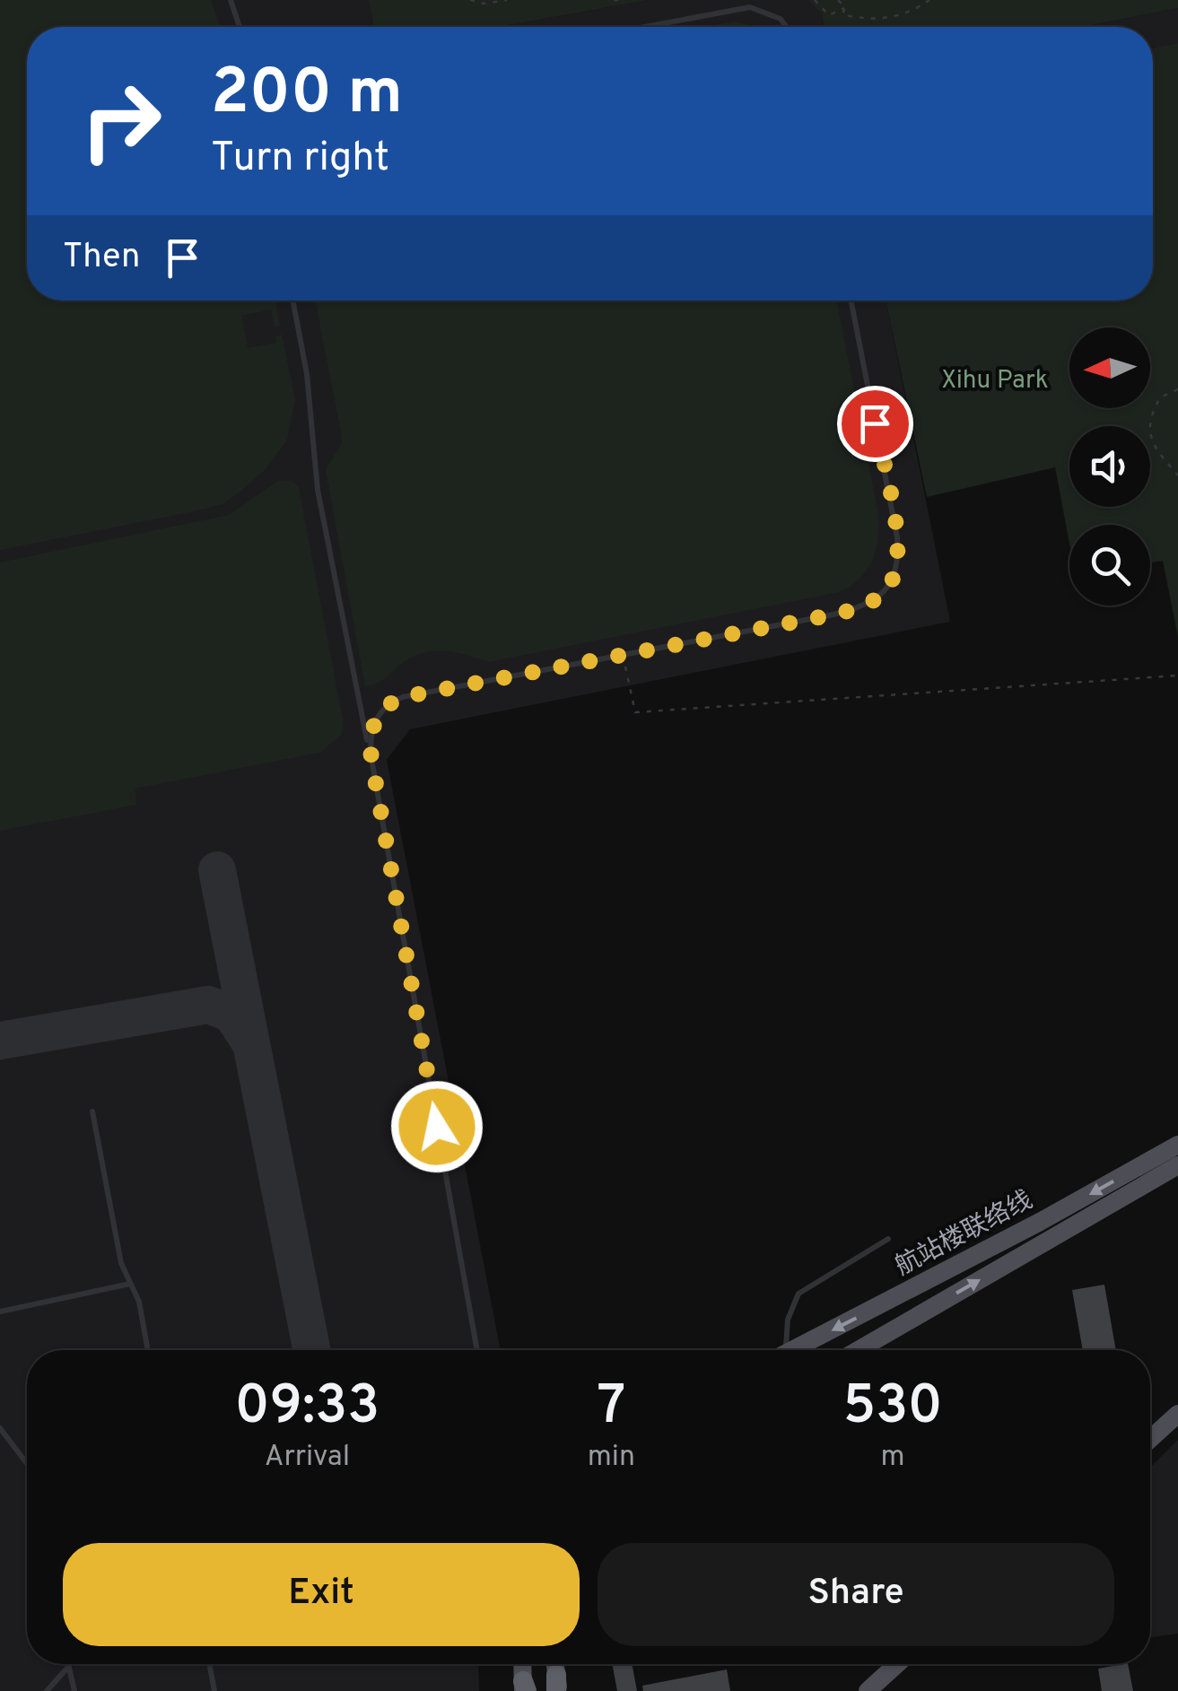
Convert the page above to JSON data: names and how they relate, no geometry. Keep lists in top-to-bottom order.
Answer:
{
  "streets": {
    "main road": ["航站楼联络线"]
  },
  "parks": ["Xihu Park"],
  "north": "left",
  "page": {
    "turn": ["200 m", "Turn right"],
    "then": "Then",
    "eta": [
      "09:33",
      "Arrival",
      "7",
      "min",
      "530",
      "m"
    ],
    "buttons": ["Exit", "Share"]
  }
}
